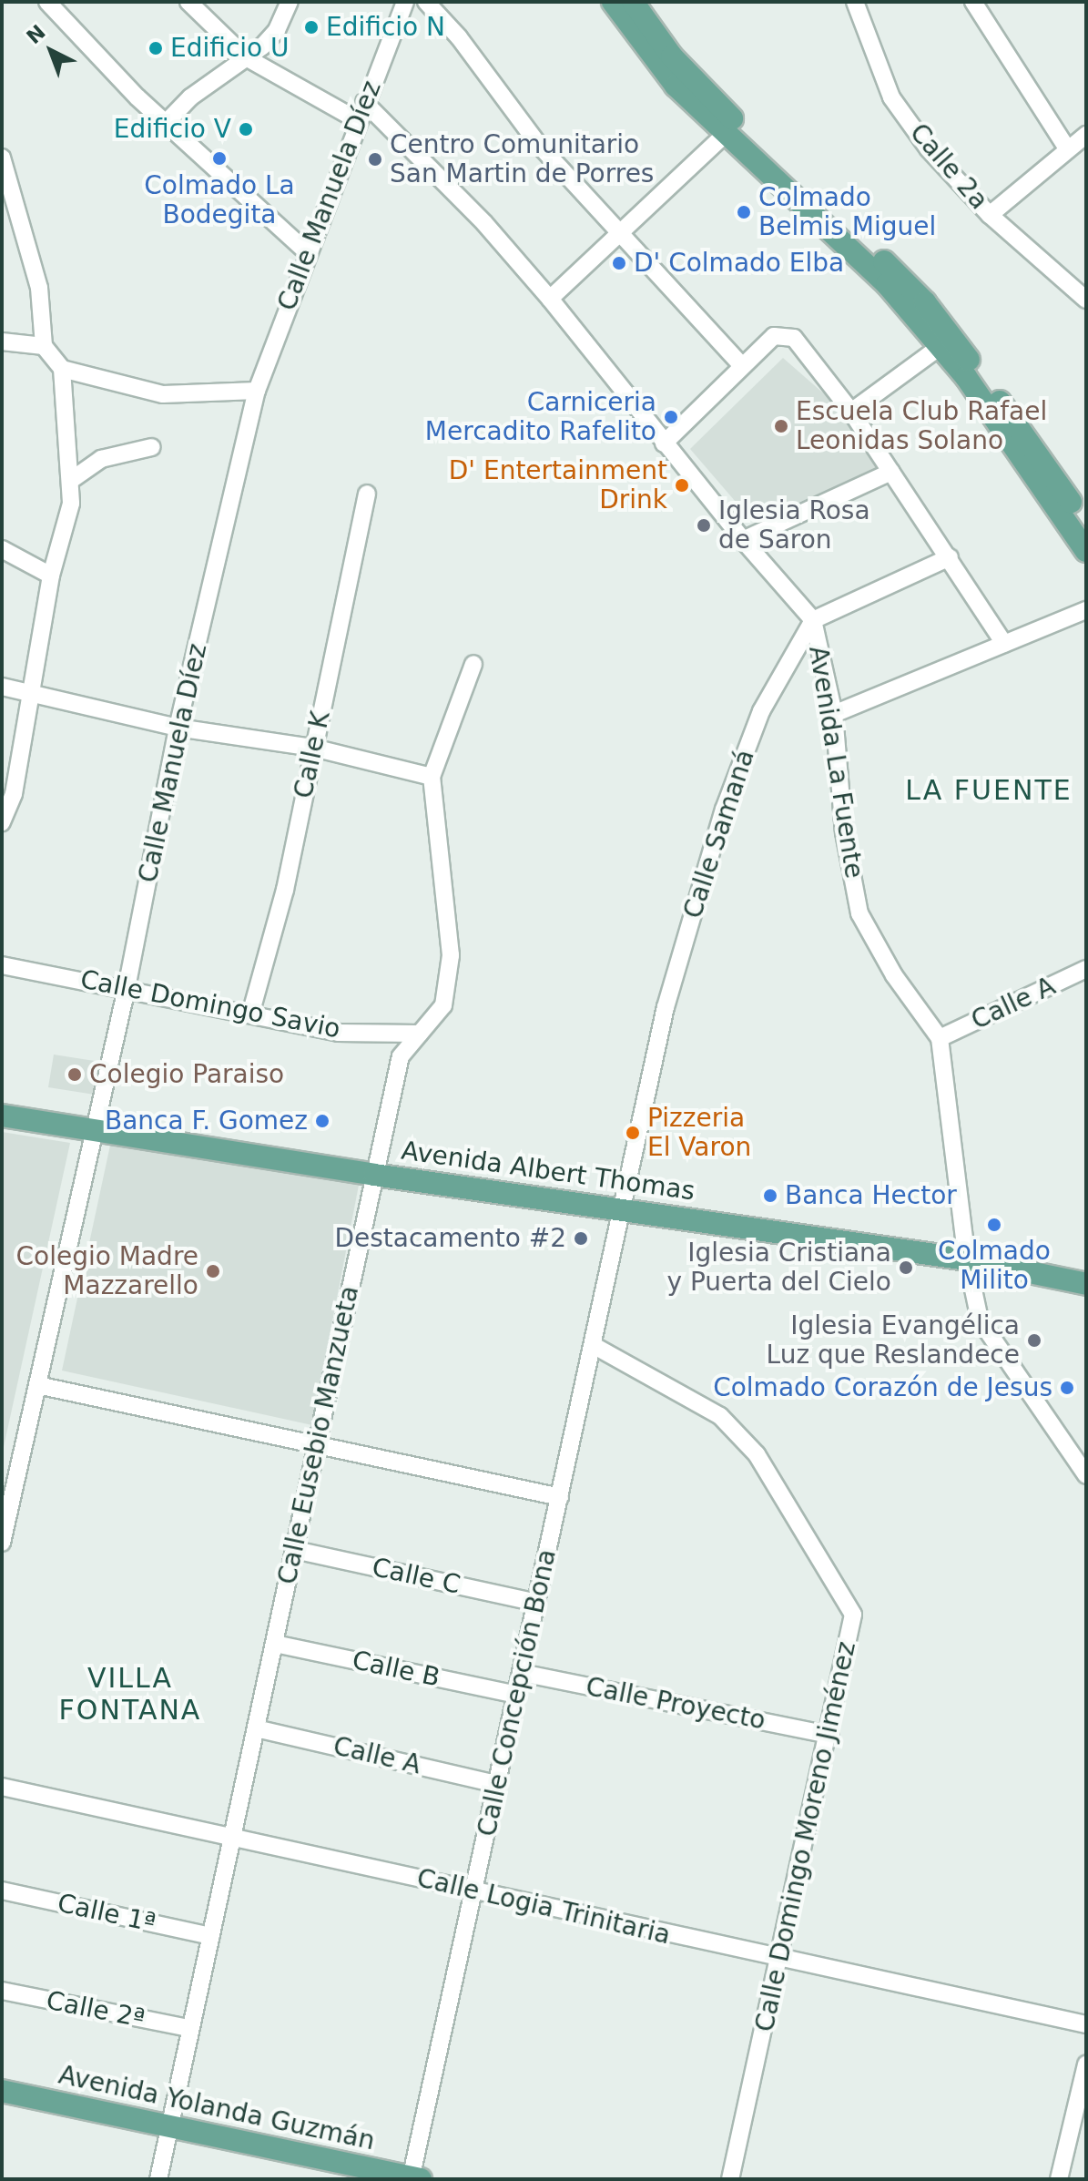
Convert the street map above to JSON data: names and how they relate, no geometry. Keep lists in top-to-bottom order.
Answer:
{
  "streets": {
    "main road": ["Avenida Albert Thomas", "Avenida Yolanda Guzmán"],
    "street": [
      "Calle 2a",
      "Calle Manuela Díez",
      "Calle K",
      "Avenida La Fuente",
      "Calle Samaná",
      "Calle A",
      "Calle Domingo Savio",
      "Calle Eusebio Manzueta",
      "Calle C",
      "Calle B",
      "Calle Concepción Bona",
      "Calle Proyecto",
      "Calle Domingo Moreno Jiménez",
      "Calle Logia Trinitaria",
      "Calle 1ª",
      "Calle 2ª"
    ]
  },
  "crossings": [
    ["Calle Manuela Díez", "Avenida La Fuente"],
    ["Calle Manuela Díez", "Calle Domingo Savio"],
    ["Calle Manuela Díez", "Avenida Albert Thomas"],
    ["Calle K", "Calle Domingo Savio"],
    ["Avenida La Fuente", "Calle Samaná"],
    ["Avenida La Fuente", "Calle A"],
    ["Avenida La Fuente", "Avenida Albert Thomas"],
    ["Calle Samaná", "Avenida Albert Thomas"],
    ["Calle Samaná", "Calle Concepción Bona"],
    ["Calle A", "Calle Eusebio Manzueta"],
    ["Calle A", "Calle Concepción Bona"],
    ["Calle Domingo Savio", "Calle Eusebio Manzueta"],
    ["Avenida Albert Thomas", "Calle Eusebio Manzueta"],
    ["Avenida Albert Thomas", "Calle Concepción Bona"],
    ["Calle Eusebio Manzueta", "Calle C"],
    ["Calle Eusebio Manzueta", "Calle B"],
    ["Calle Eusebio Manzueta", "Calle Logia Trinitaria"],
    ["Calle Eusebio Manzueta", "Calle 1ª"],
    ["Calle Eusebio Manzueta", "Calle 2ª"],
    ["Calle Eusebio Manzueta", "Avenida Yolanda Guzmán"],
    ["Calle C", "Calle Concepción Bona"],
    ["Calle B", "Calle Concepción Bona"],
    ["Calle Concepción Bona", "Calle Proyecto"],
    ["Calle Concepción Bona", "Calle Domingo Moreno Jiménez"],
    ["Calle Concepción Bona", "Calle Logia Trinitaria"],
    ["Calle Concepción Bona", "Avenida Yolanda Guzmán"],
    ["Calle Proyecto", "Calle Domingo Moreno Jiménez"],
    ["Calle Domingo Moreno Jiménez", "Calle Logia Trinitaria"]
  ],
  "districts": ["LA FUENTE", "VILLA FONTANA"],
  "places": [
    "Edificio N",
    "Edificio U",
    "Edificio V",
    "Colmado La Bodegita",
    "Centro Comunitario San Martin de Porres",
    "Colmado Belmis Miguel",
    "D' Colmado Elba",
    "Carniceria Mercadito Rafelito",
    "Escuela Club Rafael Leonidas Solano",
    "D' Entertainment Drink",
    "Iglesia Rosa de Saron",
    "Colegio Paraiso",
    "Banca F. Gomez",
    "Pizzeria El Varon",
    "Banca Hector",
    "Colmado Milito",
    "Destacamento #2",
    "Iglesia Cristiana y Puerta del Cielo",
    "Colegio Madre Mazzarello",
    "Iglesia Evangélica Luz que Reslandece",
    "Colmado Corazón de Jesus"
  ],
  "north": "top left"
}
